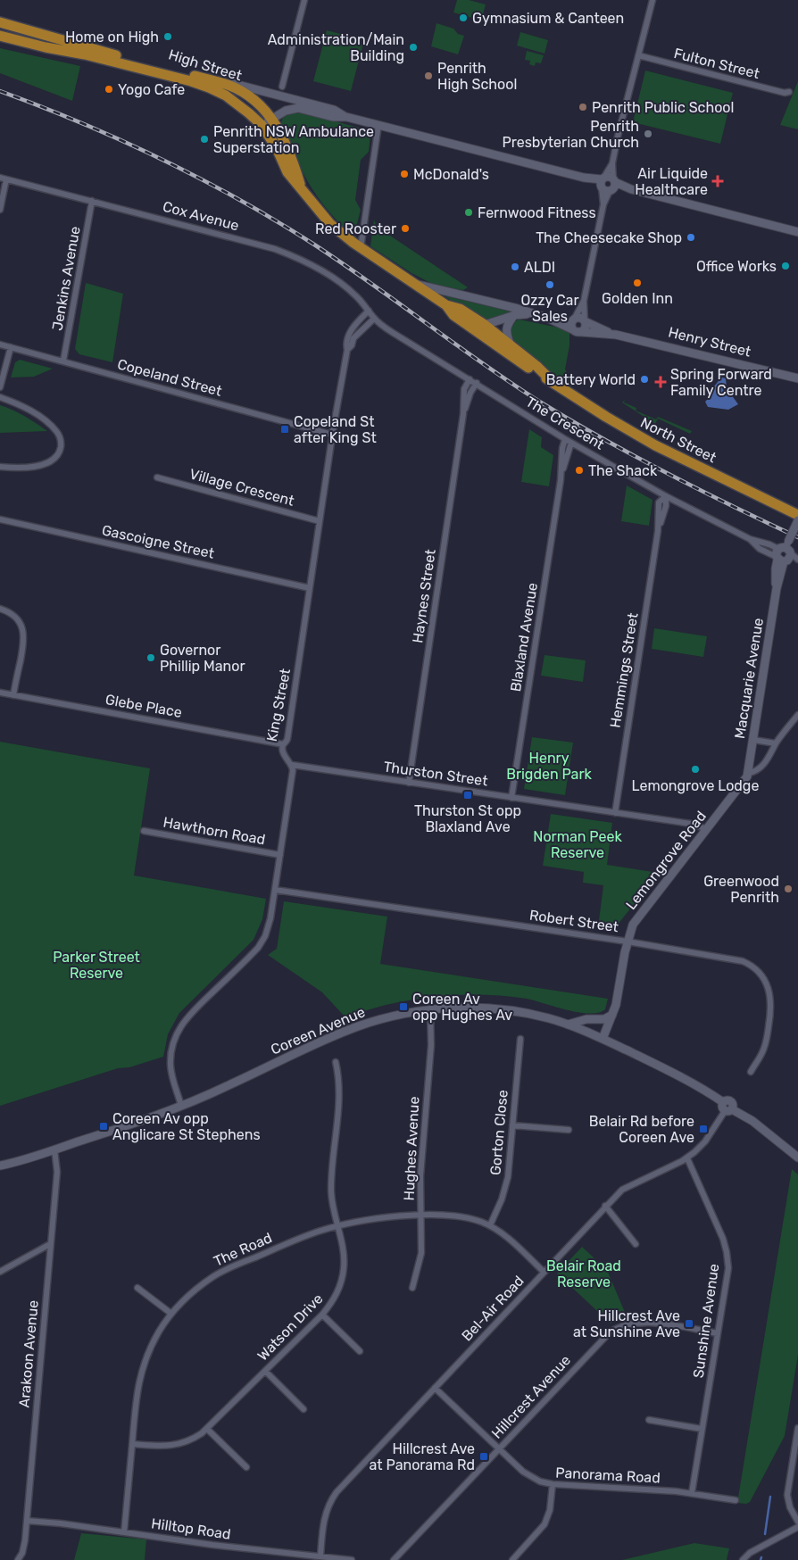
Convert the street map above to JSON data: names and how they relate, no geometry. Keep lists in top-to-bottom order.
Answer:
{
  "streets": {
    "highway": ["High Street", "North Street"],
    "street": [
      "Fulton Street",
      "Cox Avenue",
      "Jenkins Avenue",
      "Henry Street",
      "Copeland Street",
      "The Crescent",
      "Village Crescent",
      "Gascoigne Street",
      "Haynes Street",
      "Blaxland Avenue",
      "Hemmings Street",
      "Macquarie Avenue",
      "King Street",
      "Glebe Place",
      "Thurston Street",
      "Hawthorn Road",
      "Lemongrove Road",
      "Robert Street",
      "Coreen Avenue",
      "Gorton Close",
      "Hughes Avenue",
      "The Road",
      "Bel-Air Road",
      "Sunshine Avenue",
      "Watson Drive",
      "Arakoon Avenue",
      "Hillcrest Avenue",
      "Panorama Road",
      "Hilltop Road"
    ]
  },
  "crossings": [
    ["Cox Avenue", "Jenkins Avenue"],
    ["Cox Avenue", "The Crescent"],
    ["Cox Avenue", "King Street"],
    ["Jenkins Avenue", "Copeland Street"],
    ["Copeland Street", "King Street"],
    ["The Crescent", "Haynes Street"],
    ["The Crescent", "Blaxland Avenue"],
    ["The Crescent", "Hemmings Street"],
    ["The Crescent", "Macquarie Avenue"],
    ["The Crescent", "King Street"],
    ["Village Crescent", "King Street"],
    ["Gascoigne Street", "King Street"],
    ["Haynes Street", "Thurston Street"],
    ["Blaxland Avenue", "Thurston Street"],
    ["Hemmings Street", "Thurston Street"],
    ["Macquarie Avenue", "Lemongrove Road"],
    ["King Street", "Glebe Place"],
    ["King Street", "Thurston Street"],
    ["King Street", "Hawthorn Road"],
    ["King Street", "Robert Street"],
    ["King Street", "Coreen Avenue"],
    ["Thurston Street", "Lemongrove Road"],
    ["Lemongrove Road", "Robert Street"],
    ["Lemongrove Road", "Coreen Avenue"],
    ["Coreen Avenue", "Hughes Avenue"],
    ["Coreen Avenue", "Bel-Air Road"],
    ["Coreen Avenue", "Arakoon Avenue"],
    ["Gorton Close", "The Road"],
    ["Hughes Avenue", "The Road"],
    ["The Road", "Bel-Air Road"],
    ["The Road", "Watson Drive"],
    ["The Road", "Hilltop Road"],
    ["Bel-Air Road", "Sunshine Avenue"],
    ["Bel-Air Road", "Panorama Road"],
    ["Bel-Air Road", "Hilltop Road"],
    ["Sunshine Avenue", "Hillcrest Avenue"],
    ["Sunshine Avenue", "Panorama Road"],
    ["Arakoon Avenue", "Hilltop Road"],
    ["Hillcrest Avenue", "Panorama Road"]
  ],
  "parks": [
    "Henry Brigden Park",
    "Norman Peek Reserve",
    "Parker Street Reserve",
    "Belair Road Reserve"
  ],
  "places": {
    "other": [
      "Gymnasium & Canteen",
      "Home on High",
      "Administration/Main Building",
      "Penrith High School",
      "Yogo Cafe",
      "Penrith Public School",
      "Penrith Presbyterian Church",
      "Penrith NSW Ambulance Superstation",
      "McDonald's",
      "Fernwood Fitness",
      "Red Rooster",
      "The Cheesecake Shop",
      "Office Works",
      "ALDI",
      "Golden Inn",
      "Ozzy Car Sales",
      "Battery World",
      "The Shack",
      "Governor Phillip Manor",
      "Lemongrove Lodge",
      "Greenwood Penrith"
    ],
    "health": ["Air Liquide Healthcare", "Spring Forward Family Centre"],
    "transit": [
      "Copeland St after King St",
      "Thurston St opp Blaxland Ave",
      "Coreen Av opp Hughes Av",
      "Coreen Av opp Anglicare St Stephens",
      "Belair Rd before Coreen Ave",
      "Hillcrest Ave at Sunshine Ave",
      "Hillcrest Ave at Panorama Rd"
    ]
  }
}
